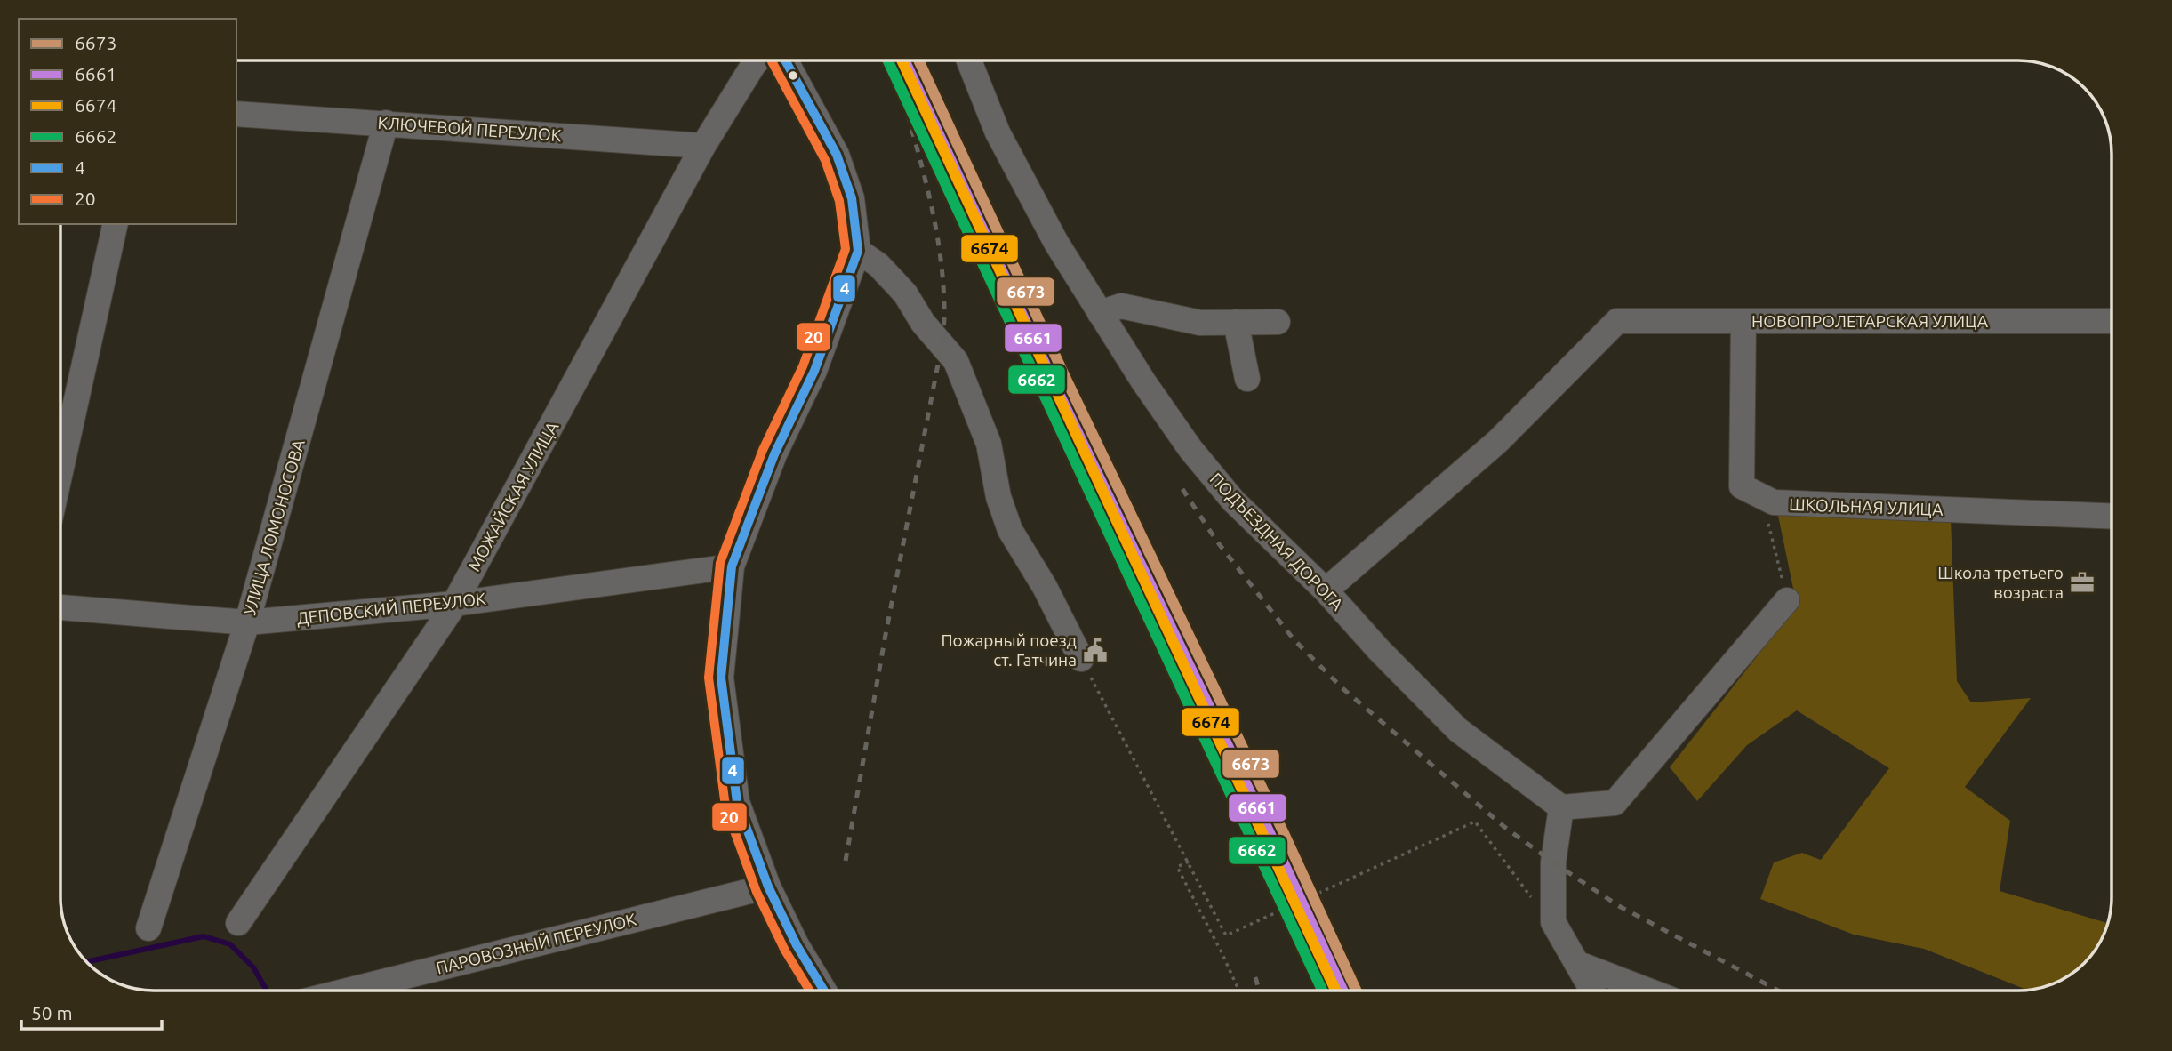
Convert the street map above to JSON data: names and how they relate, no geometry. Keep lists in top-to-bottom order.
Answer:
{
  "streets": {
    "street": [
      "КЛЮЧЕВОЙ ПЕРЕУЛОК",
      "НОВОПРОЛЕТАРСКАЯ УЛИЦА",
      "МОЖАЙСКАЯ УЛИЦА",
      "ШКОЛЬНАЯ УЛИЦА",
      "УЛИЦА ЛОМОНОСОВА",
      "ПОДЪЕЗДНАЯ ДОРОГА",
      "ДЕПОВСКИЙ ПЕРЕУЛОК",
      "ПАРОВОЗНЫЙ ПЕРЕУЛОК"
    ]
  },
  "crossings": [
    ["КЛЮЧЕВОЙ ПЕРЕУЛОК", "МОЖАЙСКАЯ УЛИЦА"],
    ["КЛЮЧЕВОЙ ПЕРЕУЛОК", "УЛИЦА ЛОМОНОСОВА"],
    ["НОВОПРОЛЕТАРСКАЯ УЛИЦА", "ПОДЪЕЗДНАЯ ДОРОГА"],
    ["МОЖАЙСКАЯ УЛИЦА", "ДЕПОВСКИЙ ПЕРЕУЛОК"],
    ["УЛИЦА ЛОМОНОСОВА", "ДЕПОВСКИЙ ПЕРЕУЛОК"]
  ],
  "places": {
    "office": ["Школа третьего возраста"],
    "public building": ["Пожарный поезд ст. Гатчина"]
  },
  "lines": [
    "transit line 6673",
    "transit line 6661",
    "transit line 6674",
    "transit line 6662",
    "transit line 4",
    "transit line 20"
  ],
  "legend": [
    "6673",
    "6661",
    "6674",
    "6662",
    "4",
    "20"
  ],
  "scale_bar": "50 m"
}
